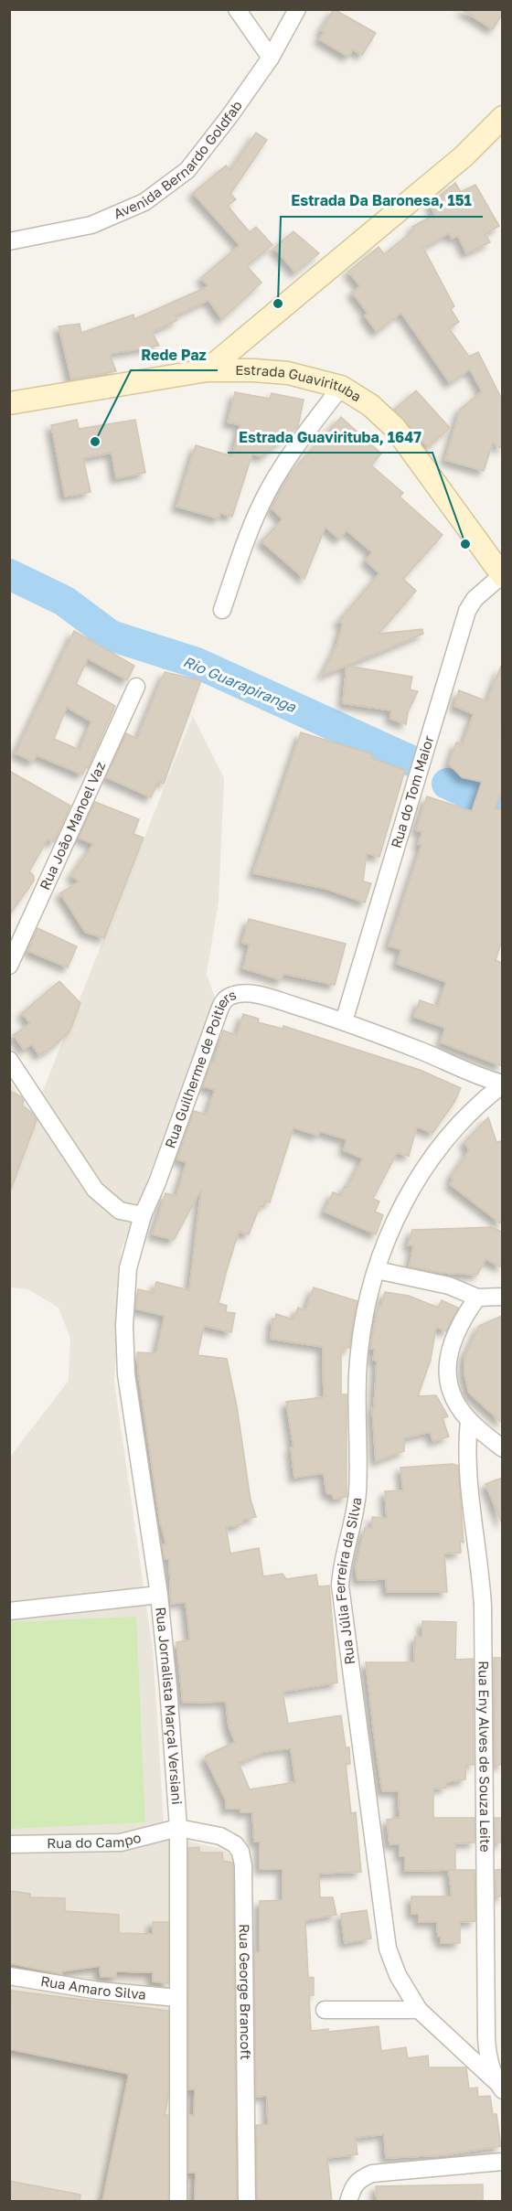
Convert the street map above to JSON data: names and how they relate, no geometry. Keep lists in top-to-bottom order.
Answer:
{
  "streets": {
    "main road": ["Estrada Guavirituba"],
    "street": [
      "Avenida Bernardo Goldfab",
      "Rua do Tom Maior",
      "Rua João Manoel Vaz",
      "Rua Guilherme de Poitiers",
      "Rua Júlia Ferreira da Silva",
      "Rua Jornalista Marçal Versiani",
      "Rua Eny Alves de Souza Leite",
      "Rua do Campo",
      "Rua Amaro Silva",
      "Rua George Brancoft"
    ]
  },
  "crossings": [
    ["Estrada Guavirituba", "Rua do Tom Maior"],
    ["Rua do Tom Maior", "Rua Guilherme de Poitiers"],
    ["Rua Guilherme de Poitiers", "Rua Júlia Ferreira da Silva"],
    ["Rua Guilherme de Poitiers", "Rua Jornalista Marçal Versiani"],
    ["Rua Júlia Ferreira da Silva", "Rua Eny Alves de Souza Leite"],
    ["Rua Jornalista Marçal Versiani", "Rua do Campo"],
    ["Rua Jornalista Marçal Versiani", "Rua Amaro Silva"],
    ["Rua Jornalista Marçal Versiani", "Rua George Brancoft"],
    ["Rua do Campo", "Rua George Brancoft"]
  ],
  "water": ["Rio Guarapiranga"],
  "places": ["Estrada Da Baronesa, 151", "Rede Paz", "Estrada Guavirituba, 1647"]
}
